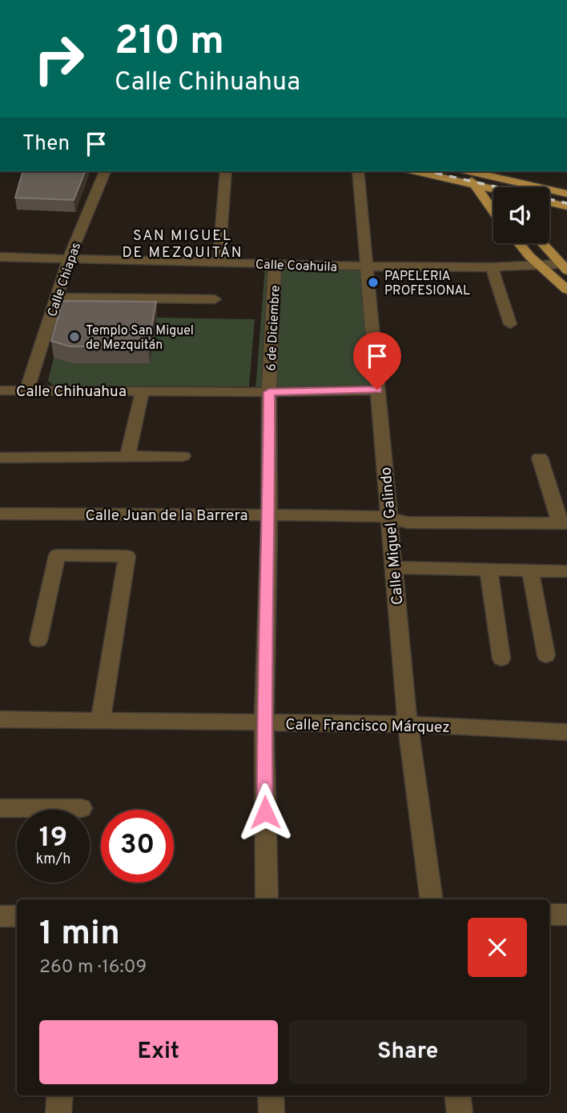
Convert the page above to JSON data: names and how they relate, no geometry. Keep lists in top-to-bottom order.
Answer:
{
  "streets": {
    "street": [
      "Calle Coahuila",
      "Calle Chiapas",
      "6 de Diciembre",
      "Calle Chihuahua",
      "Calle Juan de la Barrera",
      "Calle Miguel Galindo",
      "Calle Francisco Márquez"
    ]
  },
  "crossings": [
    ["Calle Coahuila", "Calle Chiapas"],
    ["Calle Coahuila", "6 de Diciembre"],
    ["Calle Coahuila", "Calle Miguel Galindo"],
    ["Calle Chiapas", "Calle Chihuahua"],
    ["6 de Diciembre", "Calle Chihuahua"],
    ["6 de Diciembre", "Calle Juan de la Barrera"],
    ["6 de Diciembre", "Calle Francisco Márquez"],
    ["Calle Chihuahua", "Calle Miguel Galindo"],
    ["Calle Juan de la Barrera", "Calle Miguel Galindo"],
    ["Calle Miguel Galindo", "Calle Francisco Márquez"]
  ],
  "districts": ["SAN MIGUEL DE MEZQUITÁN"],
  "places": ["PAPELERIA PROFESIONAL", "Templo San Miguel de Mezquitán"],
  "page": {
    "turn": ["210 m", "Calle Chihuahua"],
    "then": "Then",
    "speed": "19 km/h",
    "limit": "30",
    "heading": ["1 min", "260 m · 16:09"],
    "buttons": ["Exit", "Share"]
  }
}
